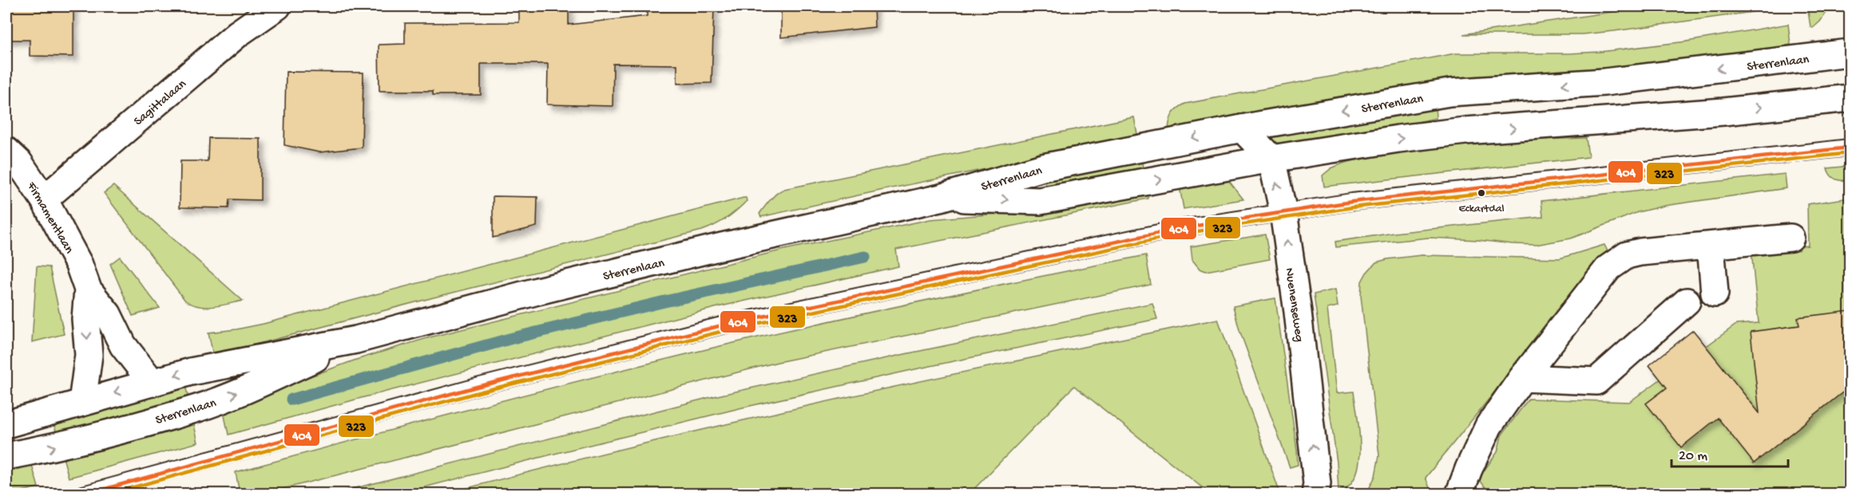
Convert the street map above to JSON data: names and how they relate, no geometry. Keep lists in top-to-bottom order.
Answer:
{
  "streets": {
    "main road": [
      "Sterrenlaan",
      "Sagittalaan",
      "Firmamentlaan",
      "Nuenenseweg"
    ]
  },
  "crossings": [
    ["Sterrenlaan", "Firmamentlaan"],
    ["Sterrenlaan", "Nuenenseweg"],
    ["Sagittalaan", "Firmamentlaan"]
  ],
  "one_way": ["Nuenenseweg"],
  "places": ["Eckartdal"],
  "lines": ["transit line 404", "transit line 323"],
  "scale_bar": "20 m"
}
